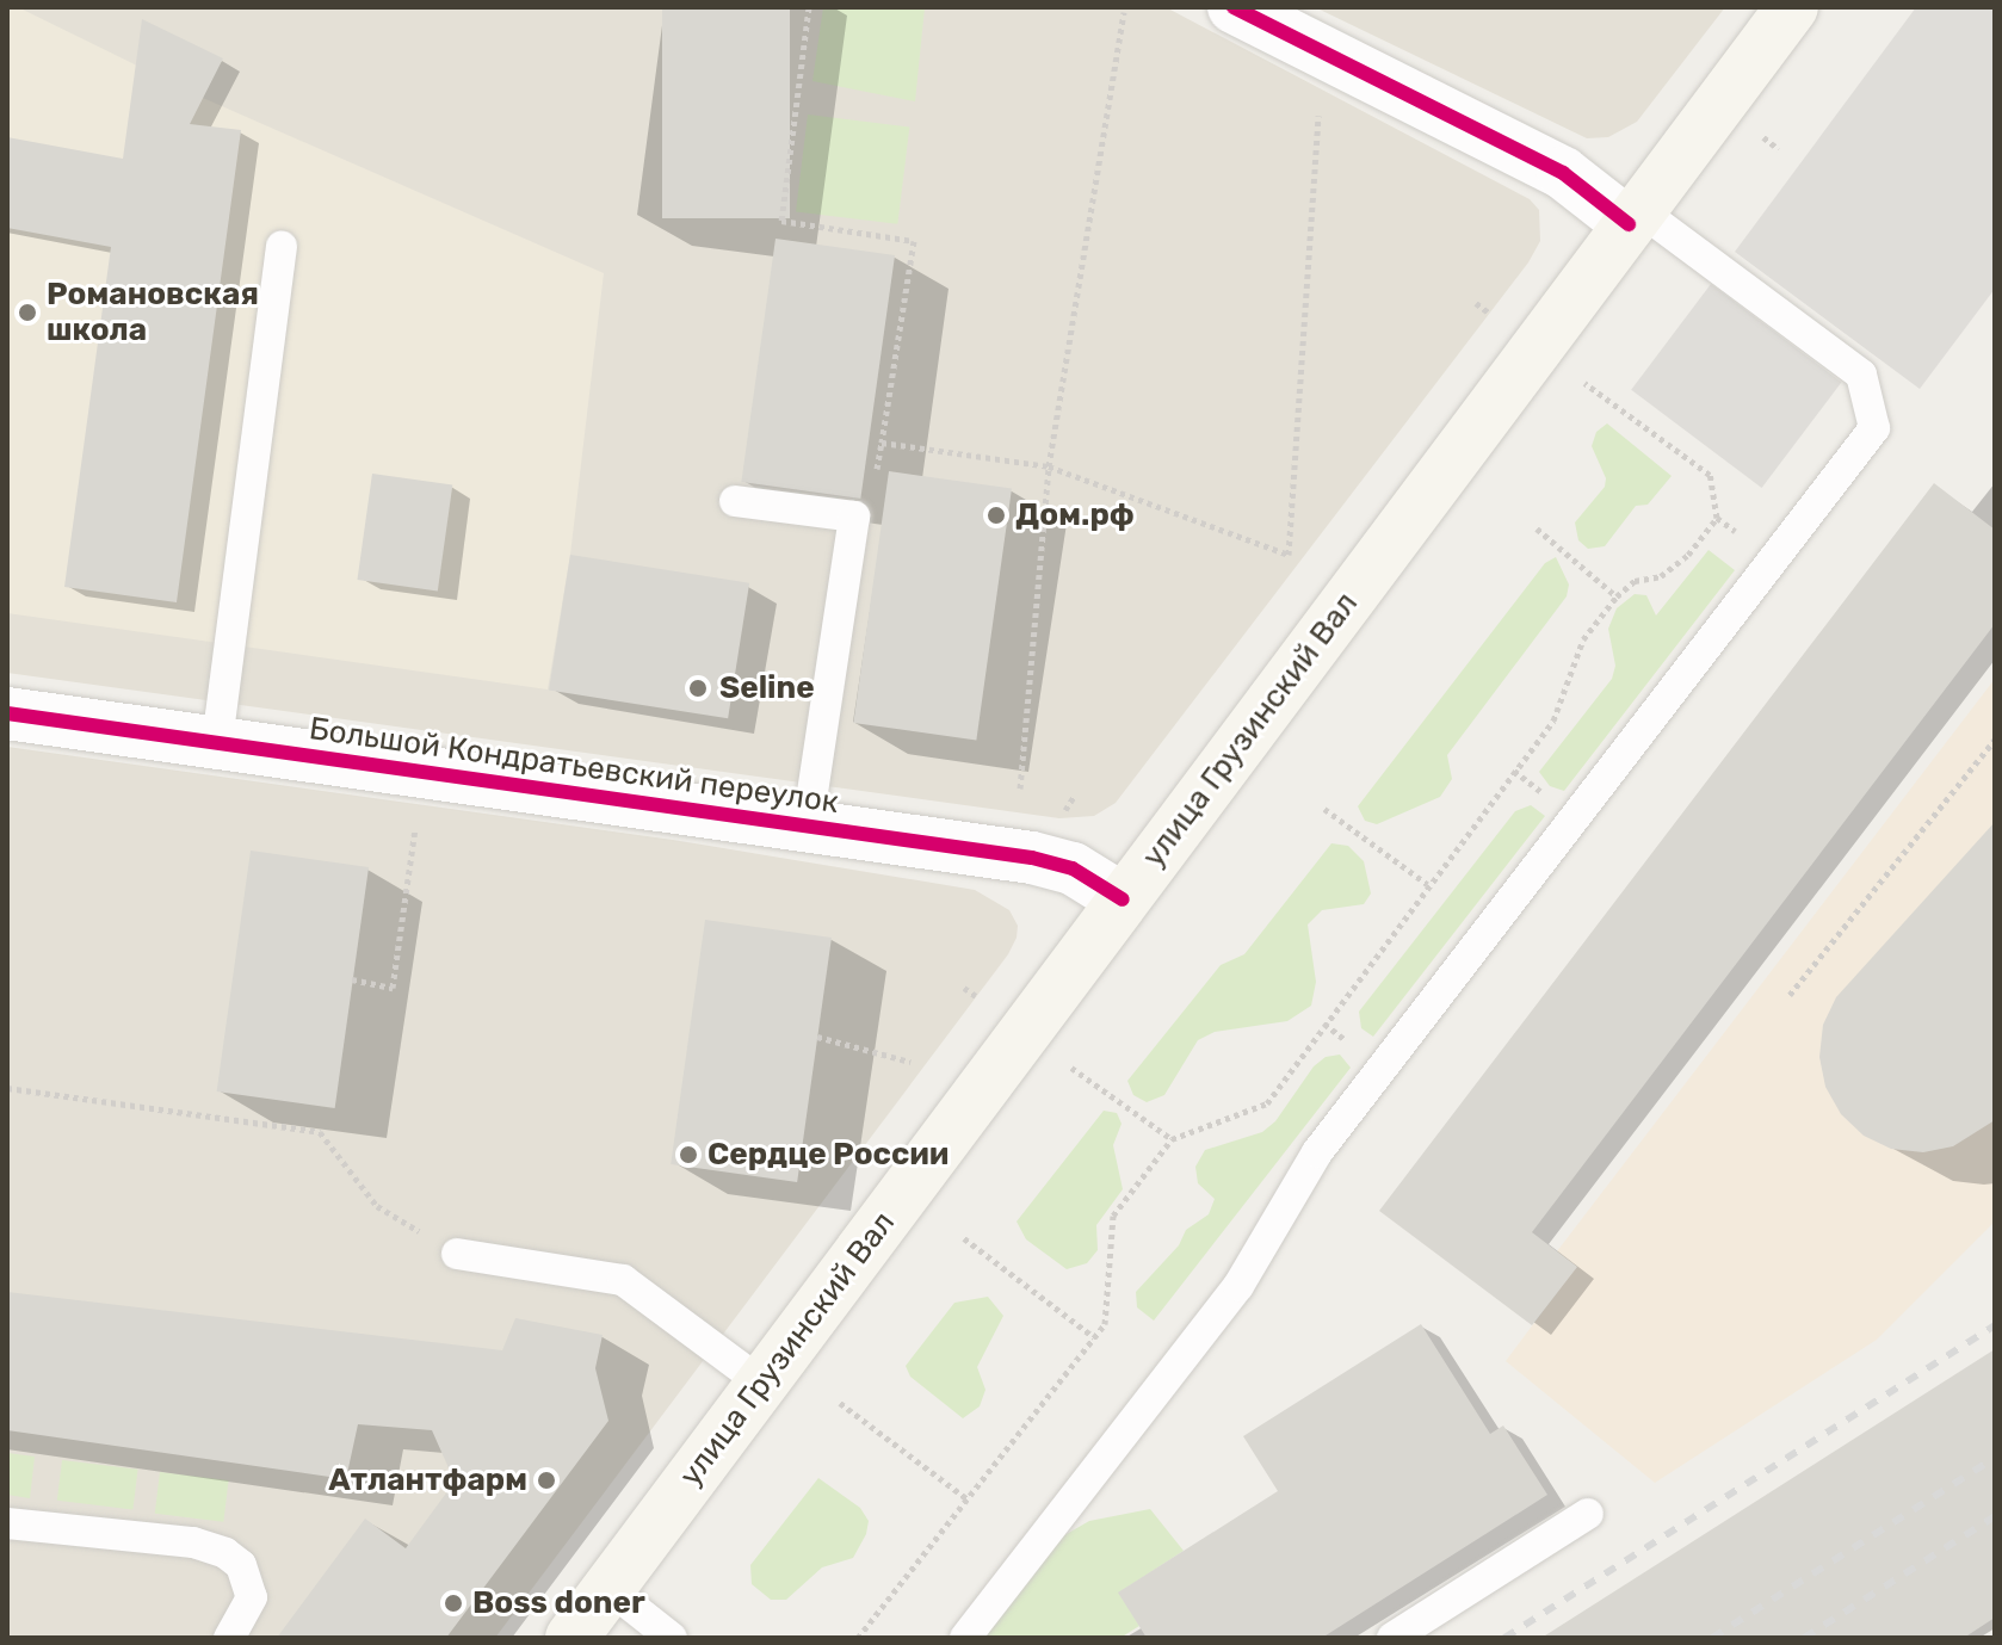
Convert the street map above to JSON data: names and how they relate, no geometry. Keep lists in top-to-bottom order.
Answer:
{
  "streets": {
    "main road": ["улица Грузинский Вал"],
    "street": ["Большой Кондратьевский переулок"]
  },
  "crossings": [
    ["улица Грузинский Вал", "Большой Кондратьевский переулок"]
  ],
  "places": [
    "Романовская школа",
    "Дом.рф",
    "Seline",
    "Сердце России",
    "Атлантфарм",
    "Boss doner"
  ]
}
